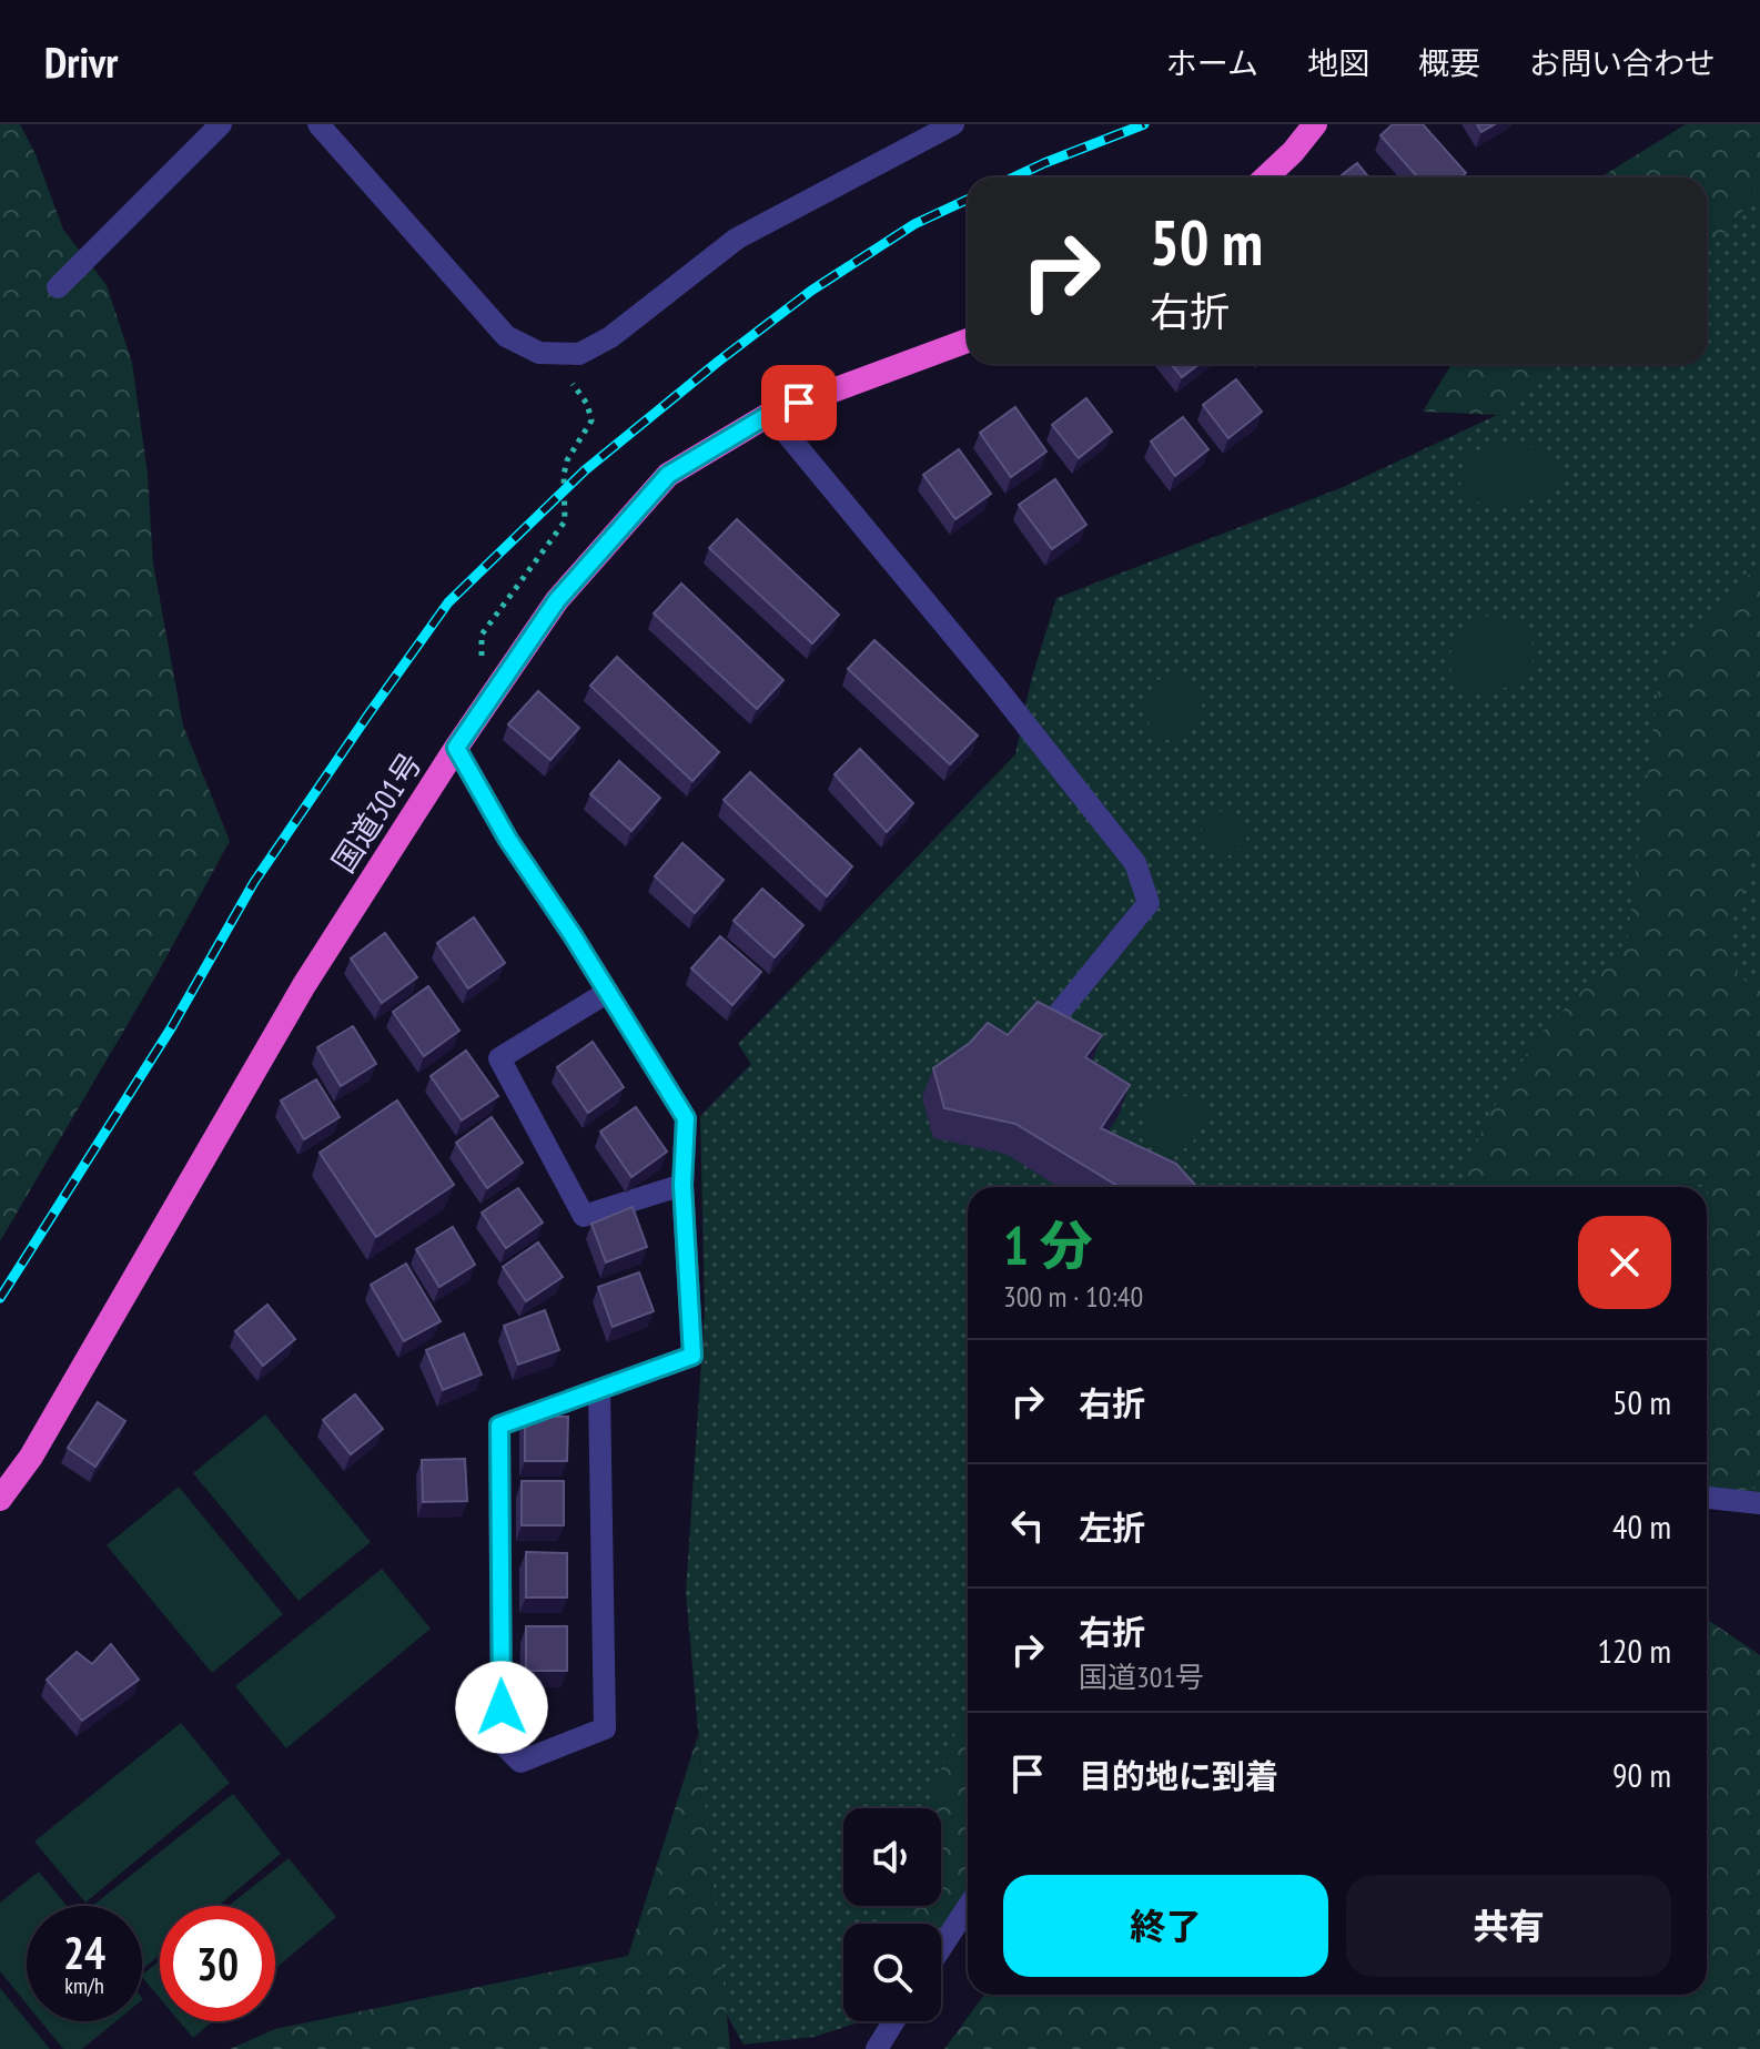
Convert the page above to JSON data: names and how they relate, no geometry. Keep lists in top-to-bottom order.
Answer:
{
  "streets": {
    "highway": ["国道301号"]
  },
  "page": {
    "header": "Drivr",
    "nav": [
      "ホーム",
      "地図",
      "概要",
      "お問い合わせ"
    ],
    "turn": ["50 m", "右折"],
    "heading": ["1 分", "300 m · 10:40"],
    "list": [
      {
        "name": "右折",
        "value": "50 m"
      },
      {
        "name": "左折",
        "value": "40 m"
      },
      {
        "name": "右折",
        "note": "国道301号",
        "value": "120 m"
      },
      {
        "name": "目的地に到着",
        "value": "90 m"
      }
    ],
    "buttons": ["終了", "共有"],
    "speed": "24 km/h",
    "limit": "30"
  }
}
